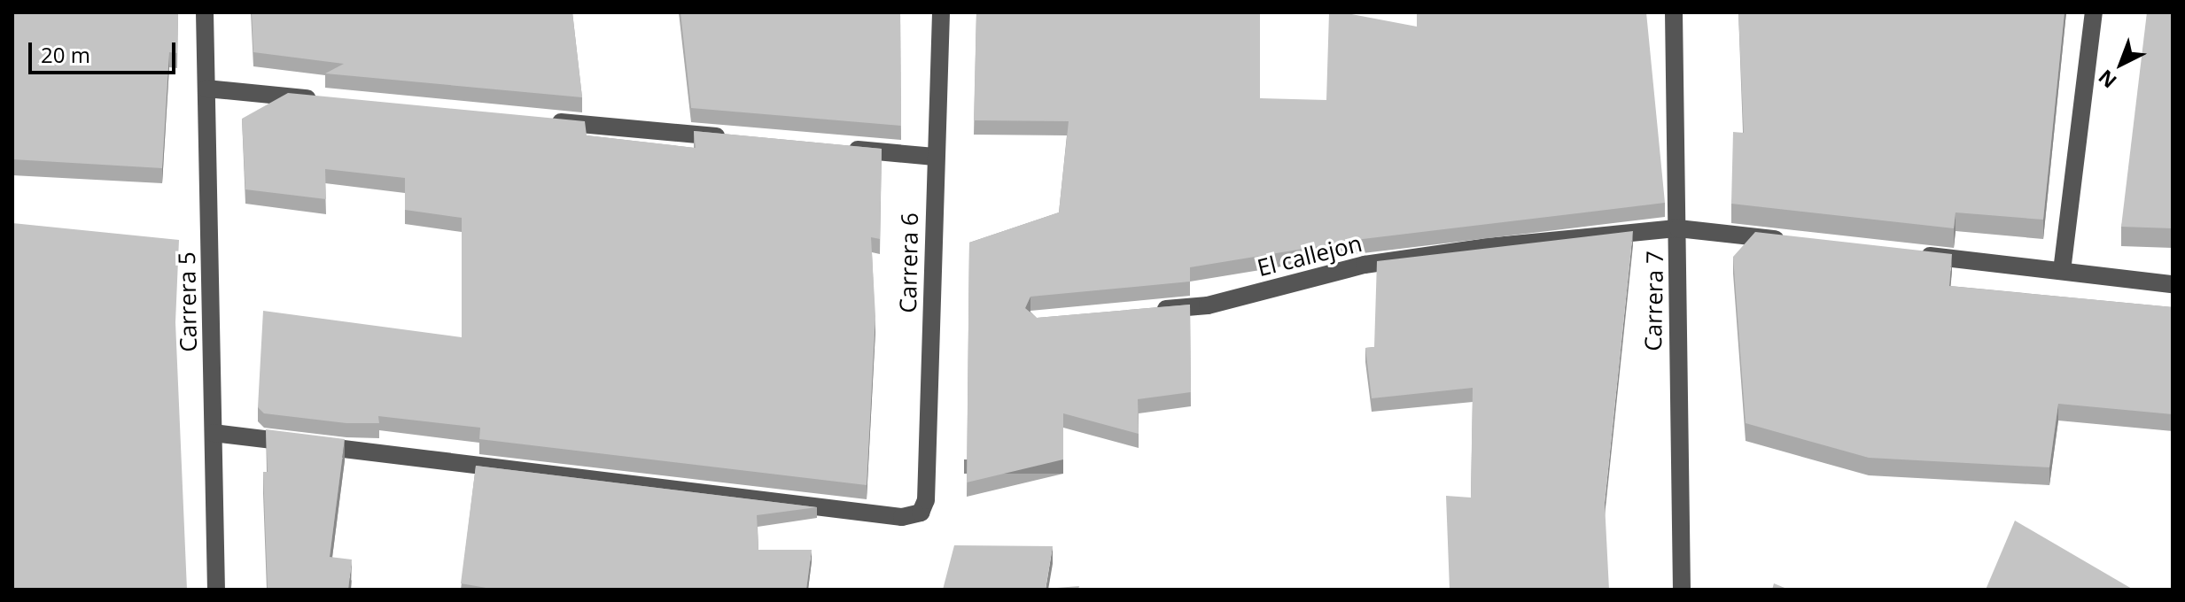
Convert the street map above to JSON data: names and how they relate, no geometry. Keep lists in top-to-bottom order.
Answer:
{
  "streets": {
    "street": [
      "El callejon",
      "Carrera 6",
      "Carrera 7",
      "Carrera 5"
    ]
  },
  "crossings": [
    ["El callejon", "Carrera 7"],
    ["Carrera 6", "Carrera 5"]
  ],
  "scale_bar": "20 m",
  "north": "bottom left"
}
